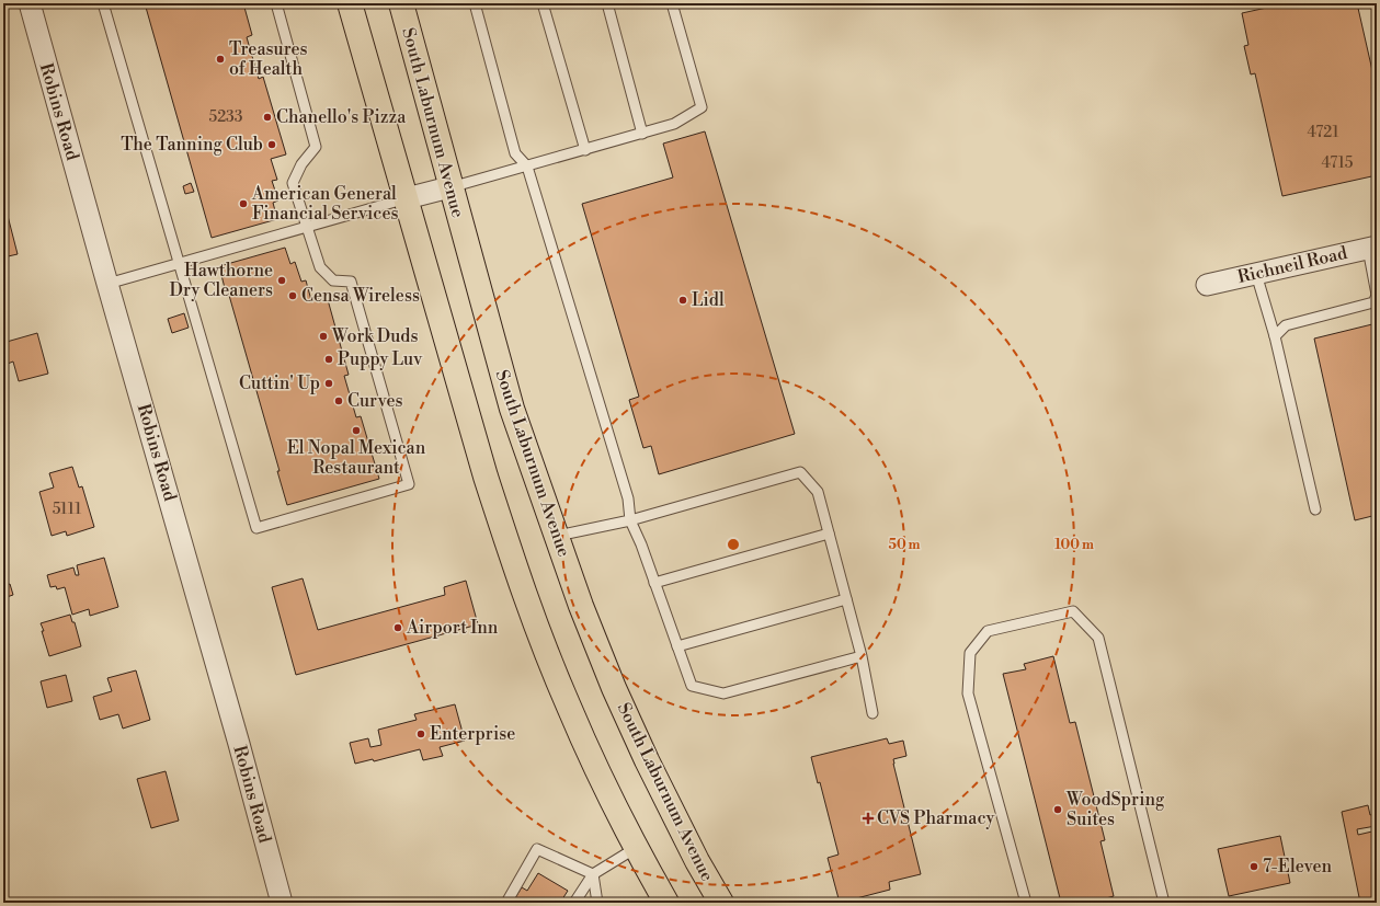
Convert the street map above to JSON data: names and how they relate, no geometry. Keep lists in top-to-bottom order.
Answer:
{
  "streets": {
    "main road": ["South Laburnum Avenue"],
    "street": ["Robins Road", "Richneil Road"]
  },
  "places": {
    "other": [
      "Treasures of Health",
      "Chanello's Pizza",
      "The Tanning Club",
      "American General Financial Services",
      "Hawthorne Dry Cleaners",
      "Censa Wireless",
      "Lidl",
      "Work Duds",
      "Puppy Luv",
      "Cuttin' Up",
      "Curves",
      "El Nopal Mexican Restaurant",
      "Airport Inn",
      "Enterprise",
      "WoodSpring Suites",
      "7-Eleven"
    ],
    "health": ["CVS Pharmacy"]
  },
  "house_numbers": [
    "5233",
    "4721",
    "4715",
    "5111"
  ],
  "rings": ["50 m", "100 m"]
}
